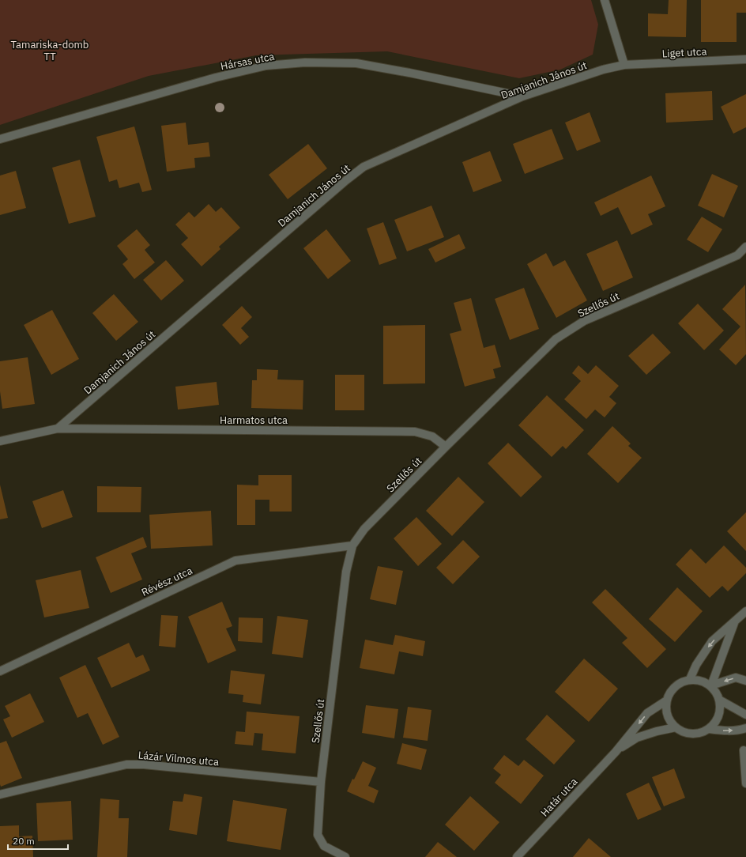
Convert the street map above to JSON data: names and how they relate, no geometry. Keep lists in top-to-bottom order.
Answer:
{
  "streets": {
    "street": [
      "Liget utca",
      "Hársas utca",
      "Damjanich János út",
      "Szellős út",
      "Harmatos utca",
      "Révész utca",
      "Lázár Vilmos utca",
      "Határ utca"
    ]
  },
  "crossings": [
    ["Liget utca", "Damjanich János út"],
    ["Hársas utca", "Damjanich János út"],
    ["Damjanich János út", "Harmatos utca"],
    ["Szellős út", "Harmatos utca"],
    ["Szellős út", "Révész utca"],
    ["Szellős út", "Lázár Vilmos utca"]
  ],
  "parks": ["Tamariska-domb TT"],
  "scale_bar": "20 m"
}
